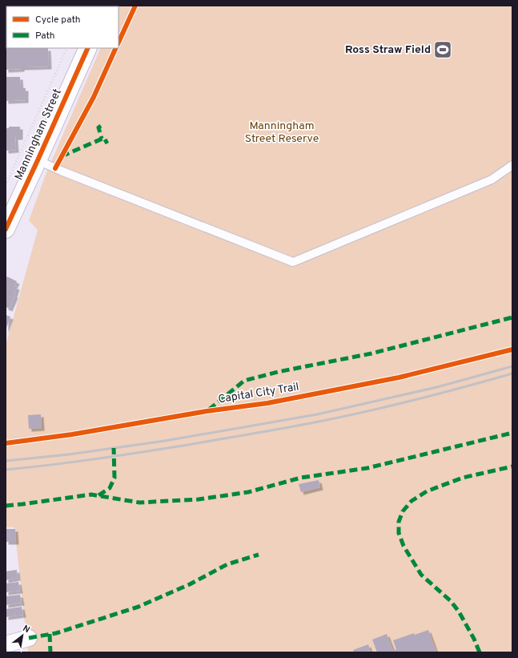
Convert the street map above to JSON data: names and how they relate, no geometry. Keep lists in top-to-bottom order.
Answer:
{
  "streets": {
    "street": ["Manningham Street"],
    "cycle path": ["Capital City Trail"]
  },
  "parks": ["Manningham Street Reserve"],
  "places": {
    "sports": ["Ross Straw Field"]
  },
  "legend": ["Cycle path", "Path"],
  "north": "top right"
}
